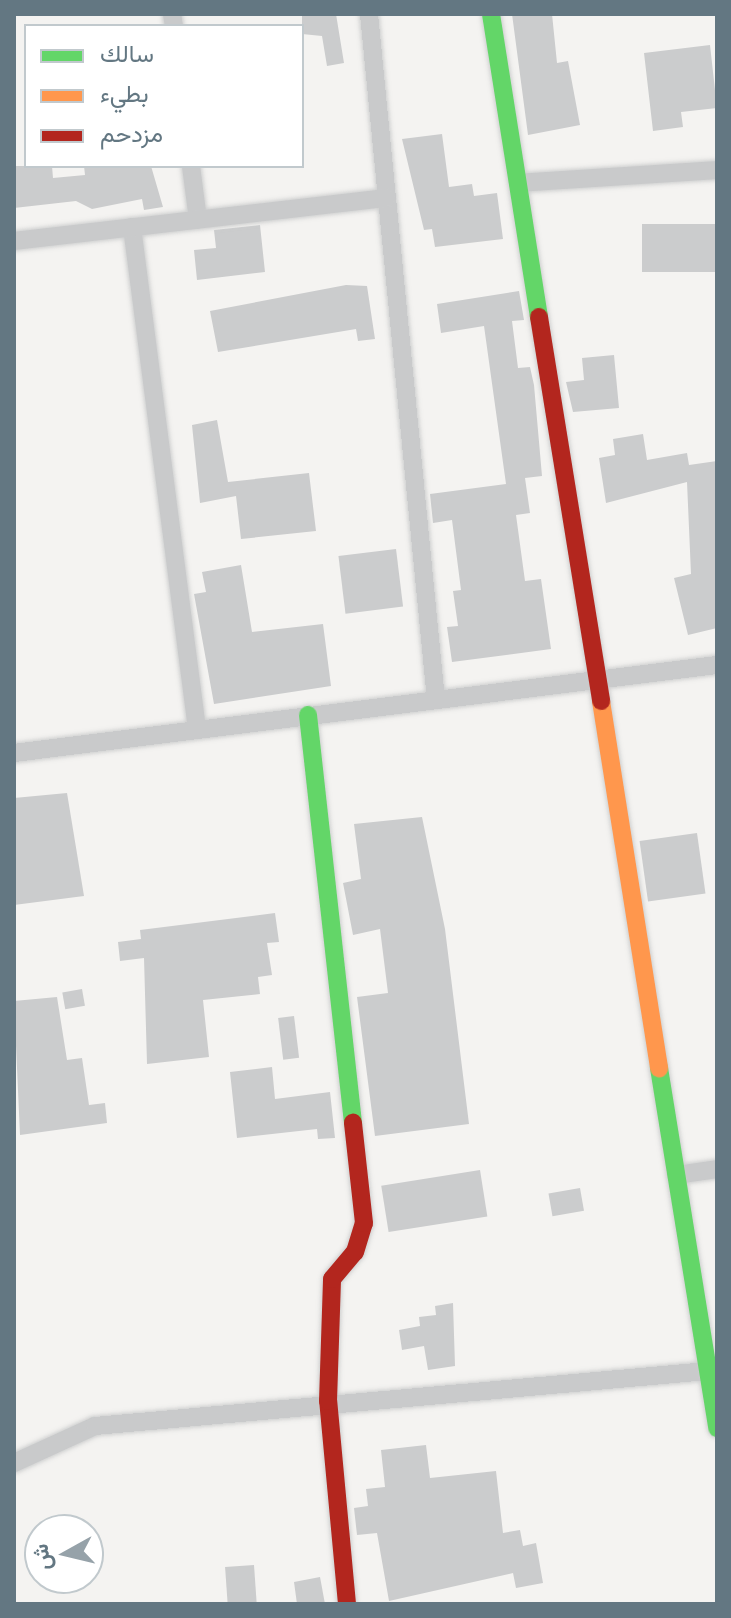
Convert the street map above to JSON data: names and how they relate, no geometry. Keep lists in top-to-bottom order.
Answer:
{
  "legend": ["سالك", "بطيء", "مزدحم"],
  "north": "left"
}
